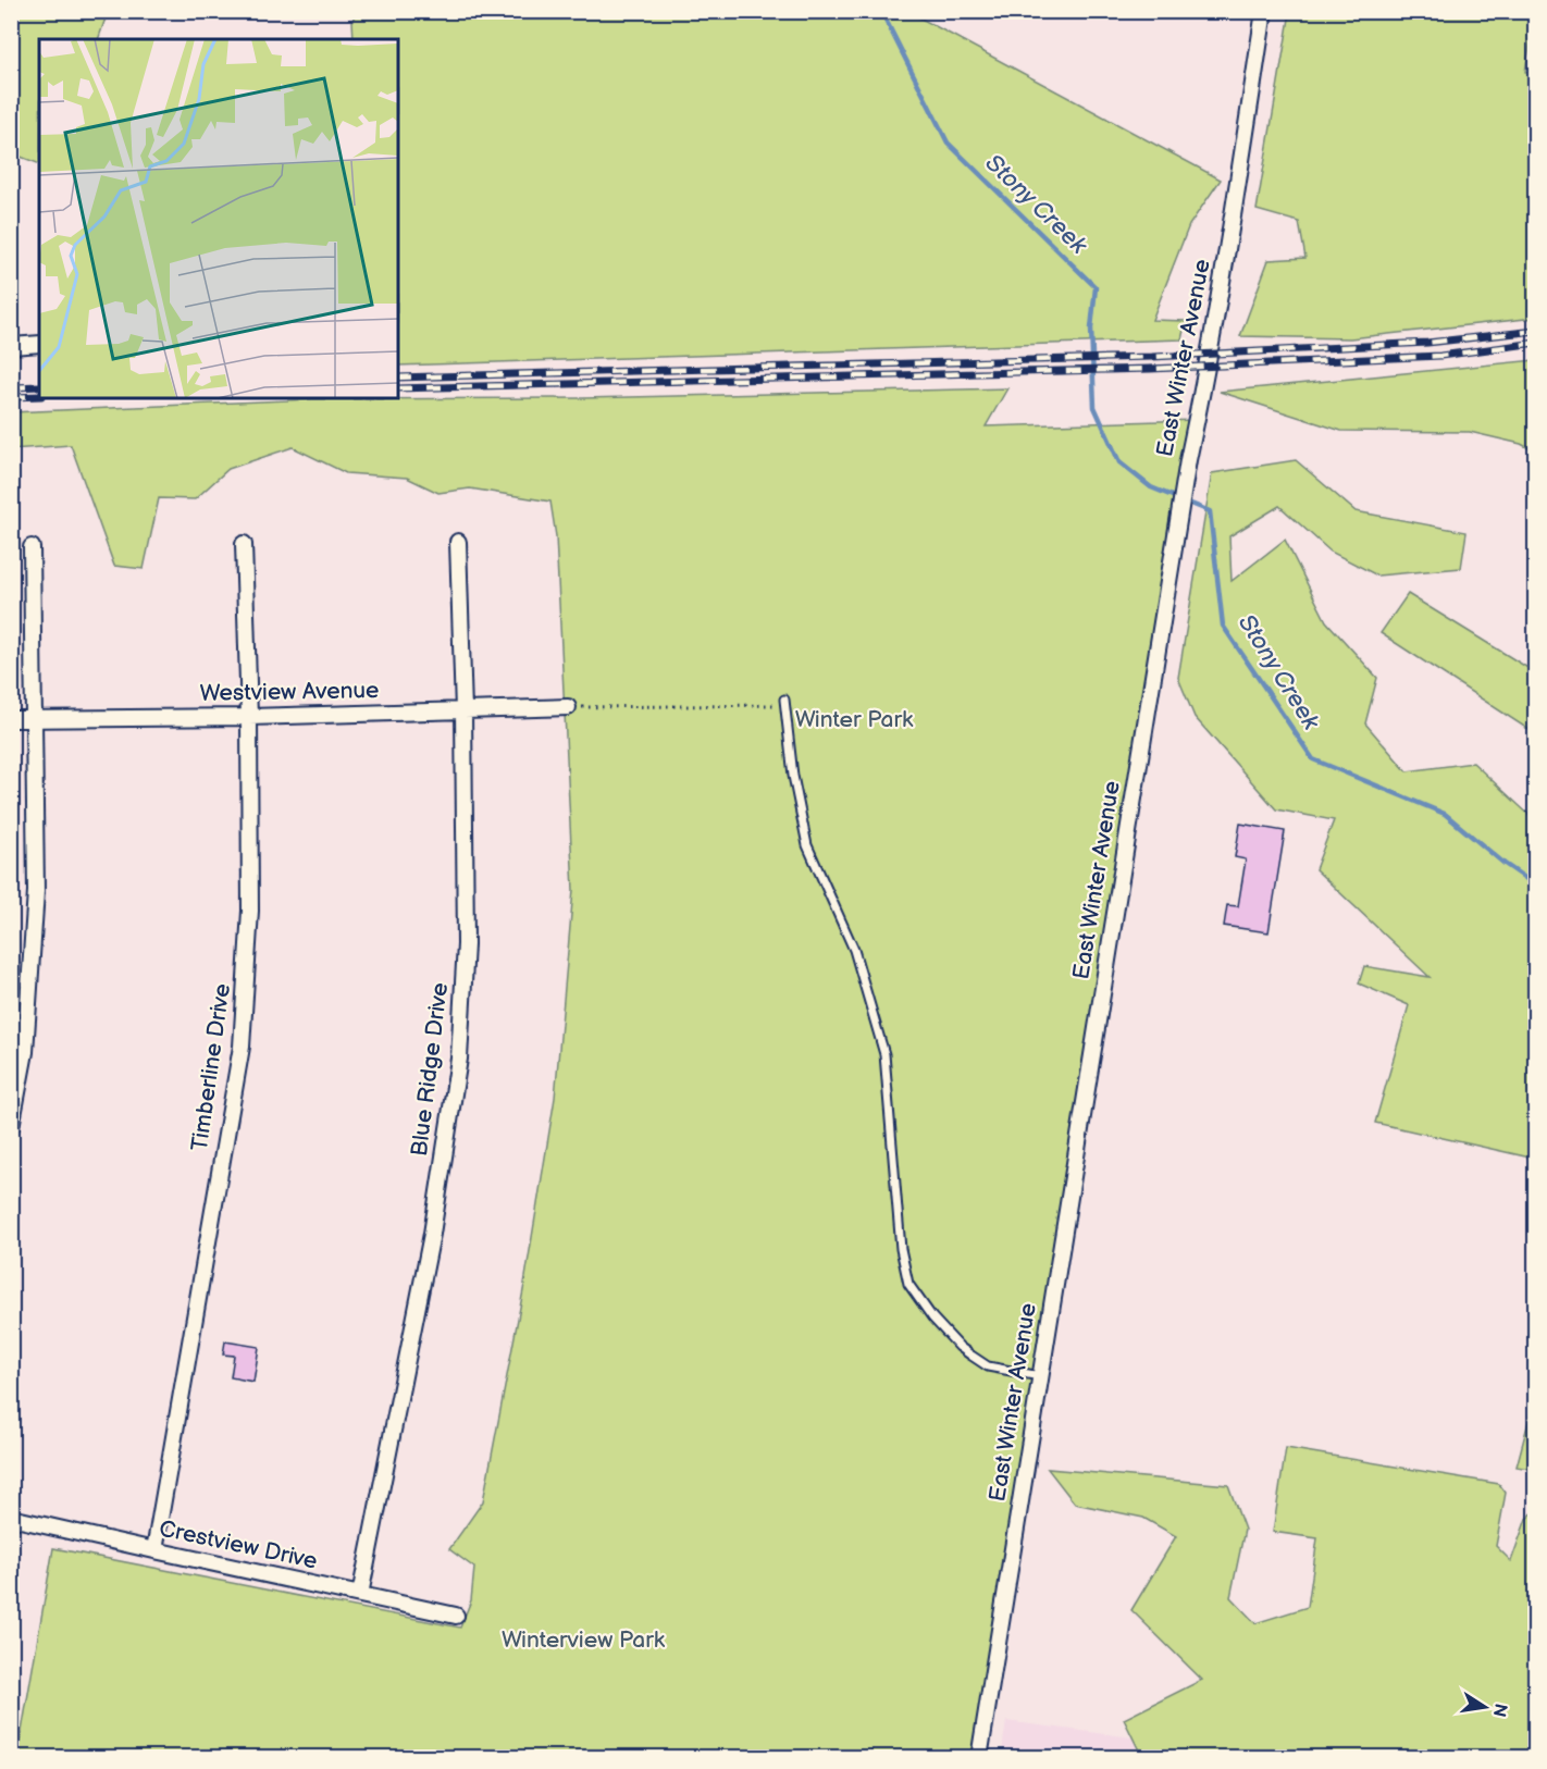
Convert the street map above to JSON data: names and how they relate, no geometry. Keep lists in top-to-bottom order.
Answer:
{
  "streets": {
    "street": [
      "East Winter Avenue",
      "Westview Avenue",
      "Timberline Drive",
      "Blue Ridge Drive",
      "Crestview Drive"
    ]
  },
  "crossings": [
    ["Westview Avenue", "Timberline Drive"],
    ["Westview Avenue", "Blue Ridge Drive"],
    ["Timberline Drive", "Crestview Drive"],
    ["Blue Ridge Drive", "Crestview Drive"]
  ],
  "water": ["Stony Creek"],
  "parks": ["Winter Park", "Winterview Park"],
  "north": "right"
}
